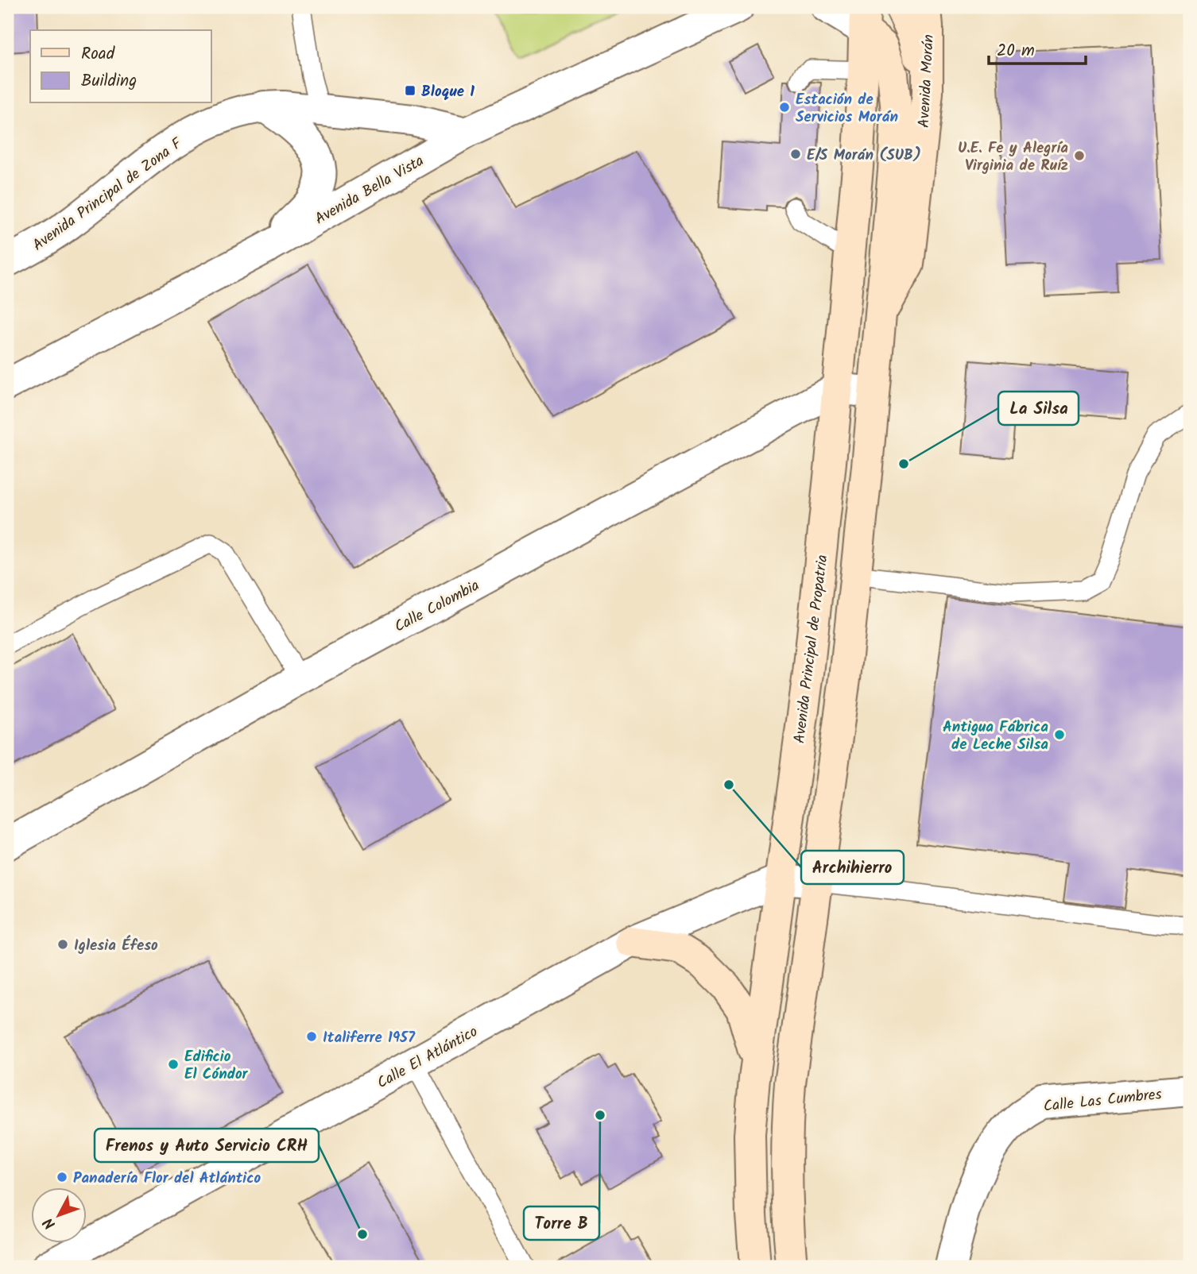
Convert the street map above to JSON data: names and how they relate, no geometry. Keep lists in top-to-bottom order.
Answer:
{
  "streets": {
    "main road": ["Avenida Morán", "Avenida Principal de Propatria"],
    "street": [
      "Avenida Bella Vista",
      "Avenida Principal de Zona F",
      "Calle Colombia",
      "Calle El Atlántico",
      "Calle Las Cumbres"
    ]
  },
  "crossings": [
    ["Avenida Bella Vista", "Avenida Principal de Zona F"],
    ["Calle Colombia", "Avenida Principal de Propatria"],
    ["Avenida Principal de Propatria", "Calle El Atlántico"]
  ],
  "places": {
    "transit": ["Bloque 1"],
    "other": [
      "Estación de Servicios Morán",
      "E/S Morán (SUB)",
      "U.E. Fe y Alegría Virginia de Ruíz",
      "La Silsa",
      "Antigua Fábrica de Leche Silsa",
      "Archihierro",
      "Iglesia Éfeso",
      "Italiferre 1957",
      "Edificio El Cóndor",
      "Torre B",
      "Panadería Flor del Atlántico",
      "Frenos y Auto Servicio CRH"
    ]
  },
  "legend": ["Road", "Building"],
  "scale_bar": "20 m",
  "north": "bottom left"
}
